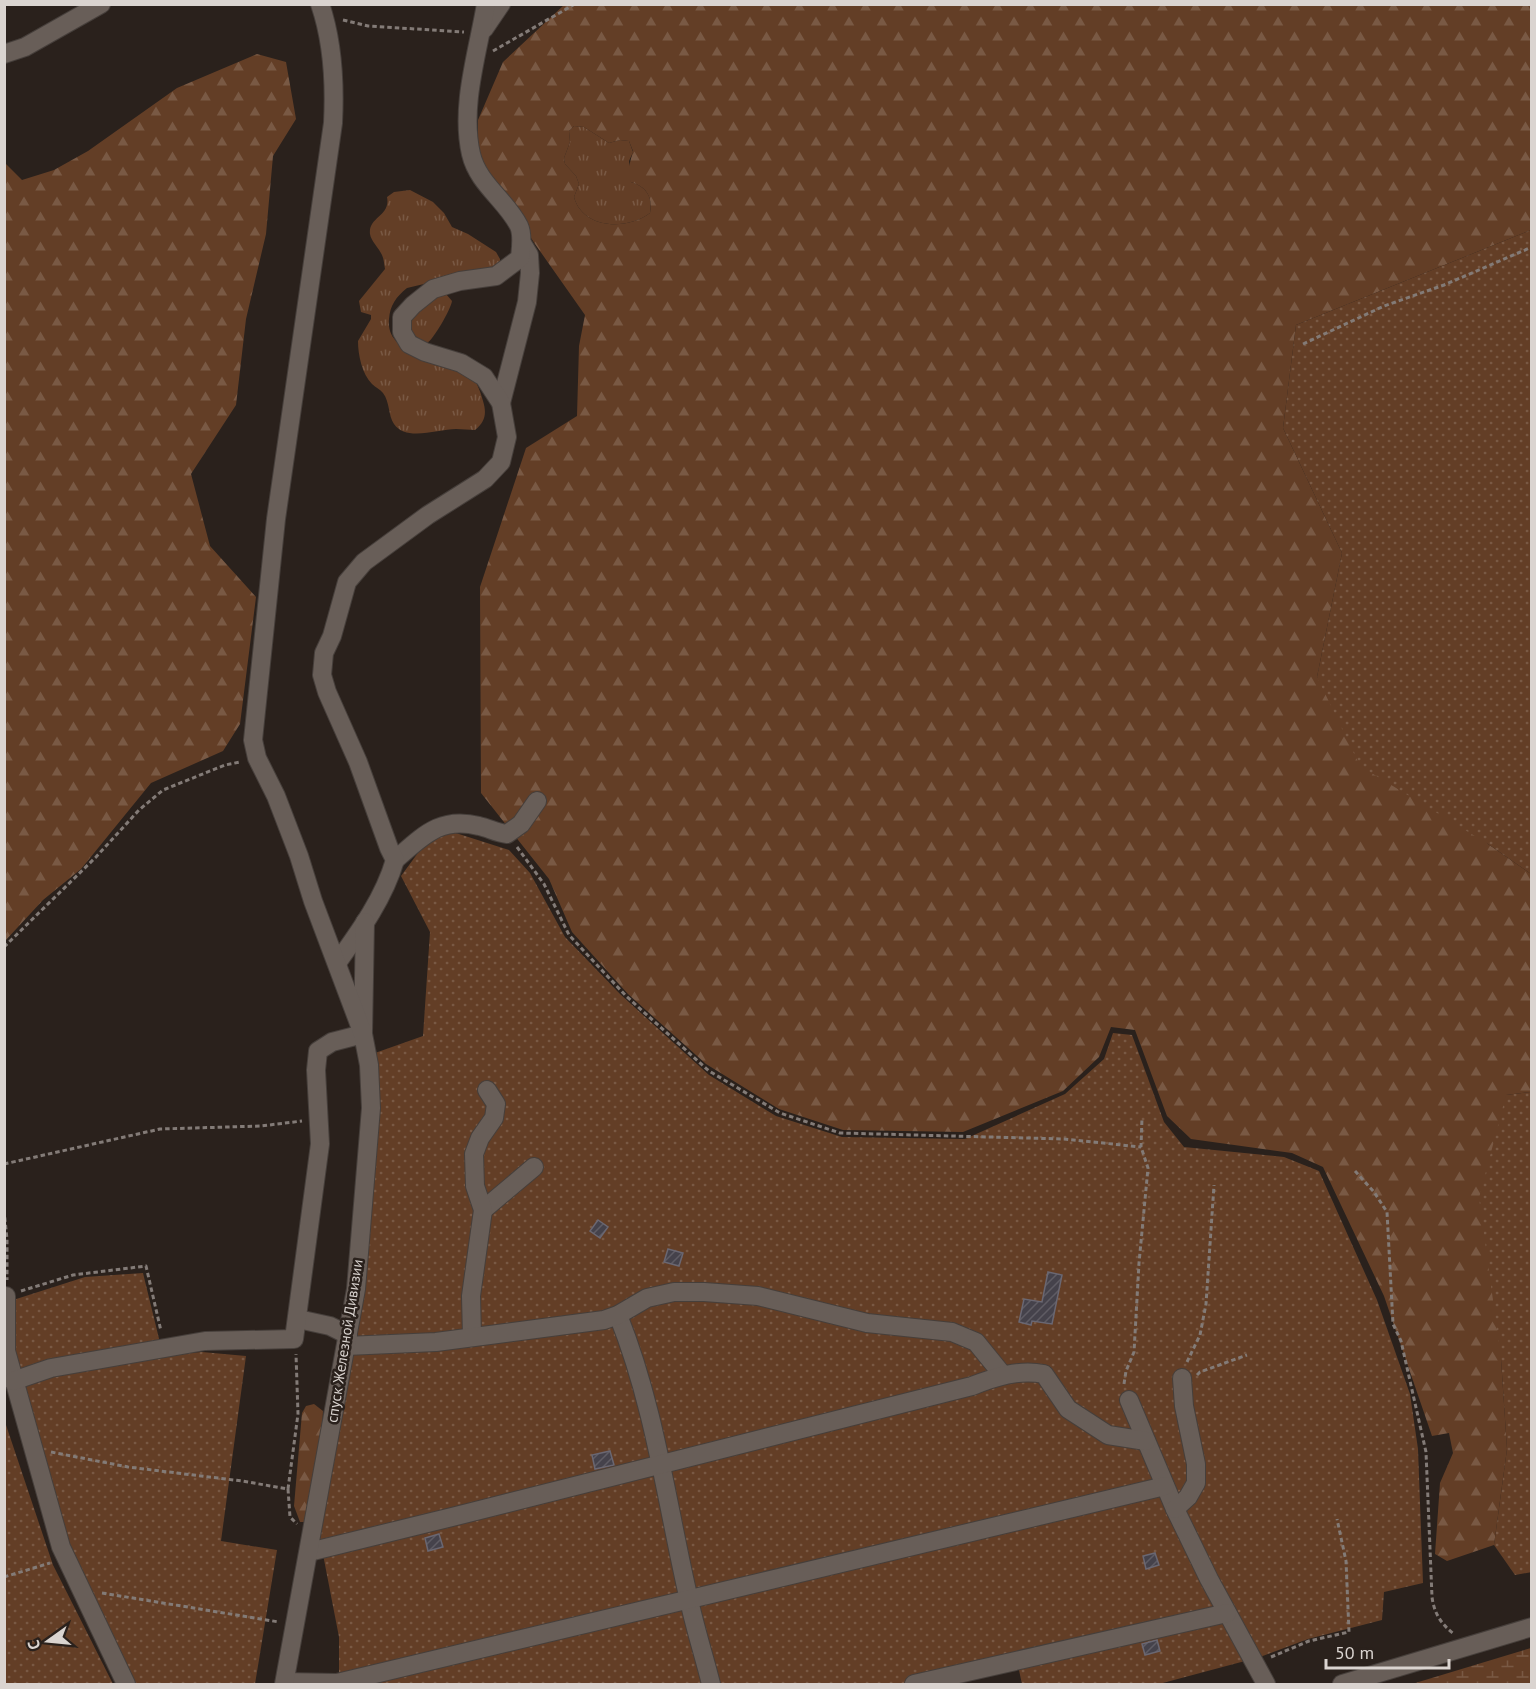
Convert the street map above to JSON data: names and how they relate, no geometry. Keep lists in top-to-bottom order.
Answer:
{
  "streets": {
    "street": ["спуск Железной Дивизии"]
  },
  "scale_bar": "50 m",
  "north": "left"
}
